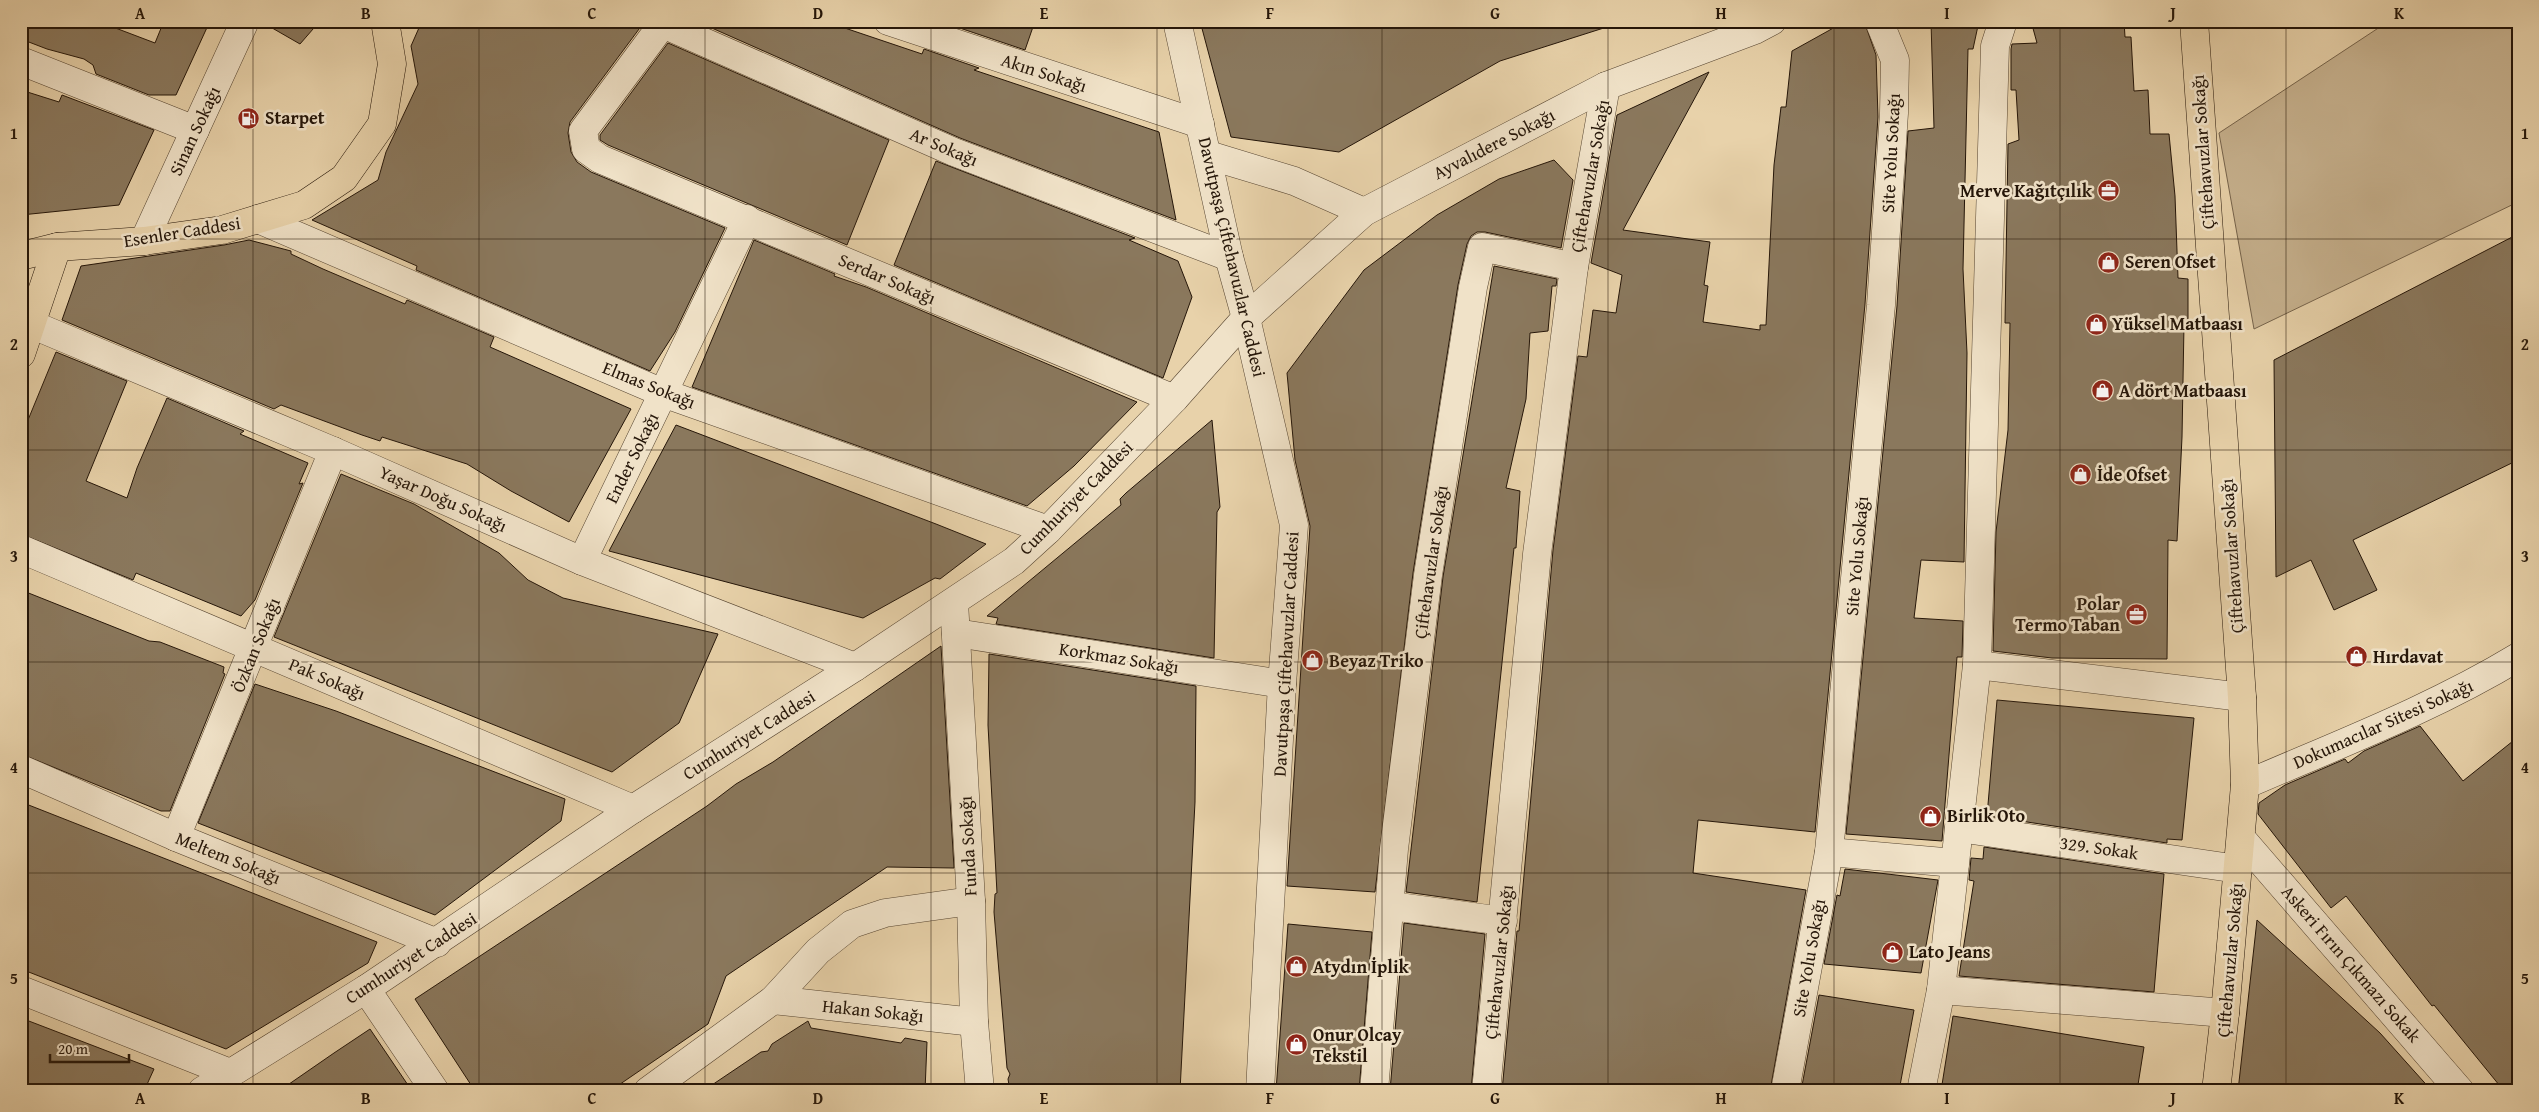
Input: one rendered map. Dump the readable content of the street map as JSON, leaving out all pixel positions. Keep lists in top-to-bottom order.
{
  "streets": {
    "main road": ["Çiftehavuzlar Sokağı", "Esenler Caddesi"],
    "street": [
      "Akın Sokağı",
      "Sinan Sokağı",
      "Ayvalıdere Sokağı",
      "Ar Sokağı",
      "Site Yolu Sokağı",
      "Davutpaşa Çiftehavuzlar Caddesi",
      "Serdar Sokağı",
      "Elmas Sokağı",
      "Ender Sokağı",
      "Cumhuriyet Caddesi",
      "Yaşar Doğu Sokağı",
      "Özkan Sokağı",
      "Korkmaz Sokağı",
      "Pak Sokağı",
      "Dokumacılar Sitesi Sokağı",
      "Funda Sokağı",
      "329. Sokak",
      "Meltem Sokağı",
      "Askeri Fırın Çıkmazı Sokak",
      "Hakan Sokağı"
    ]
  },
  "crossings": [
    ["Akın Sokağı", "Davutpaşa Çiftehavuzlar Caddesi"],
    ["Sinan Sokağı", "Esenler Caddesi"],
    ["Ayvalıdere Sokağı", "Çiftehavuzlar Sokağı"],
    ["Ayvalıdere Sokağı", "Davutpaşa Çiftehavuzlar Caddesi"],
    ["Ayvalıdere Sokağı", "Cumhuriyet Caddesi"],
    ["Ar Sokağı", "Davutpaşa Çiftehavuzlar Caddesi"],
    ["Ar Sokağı", "Serdar Sokağı"],
    ["Çiftehavuzlar Sokağı", "Dokumacılar Sitesi Sokağı"],
    ["Çiftehavuzlar Sokağı", "329. Sokak"],
    ["Çiftehavuzlar Sokağı", "Askeri Fırın Çıkmazı Sokak"],
    ["Esenler Caddesi", "Elmas Sokağı"],
    ["Davutpaşa Çiftehavuzlar Caddesi", "Cumhuriyet Caddesi"],
    ["Davutpaşa Çiftehavuzlar Caddesi", "Korkmaz Sokağı"],
    ["Serdar Sokağı", "Ender Sokağı"],
    ["Serdar Sokağı", "Cumhuriyet Caddesi"],
    ["Elmas Sokağı", "Ender Sokağı"],
    ["Elmas Sokağı", "Cumhuriyet Caddesi"],
    ["Ender Sokağı", "Yaşar Doğu Sokağı"],
    ["Cumhuriyet Caddesi", "Yaşar Doğu Sokağı"],
    ["Cumhuriyet Caddesi", "Pak Sokağı"],
    ["Cumhuriyet Caddesi", "Funda Sokağı"],
    ["Cumhuriyet Caddesi", "Meltem Sokağı"],
    ["Yaşar Doğu Sokağı", "Özkan Sokağı"],
    ["Özkan Sokağı", "Pak Sokağı"],
    ["Özkan Sokağı", "Meltem Sokağı"],
    ["Korkmaz Sokağı", "Funda Sokağı"],
    ["Funda Sokağı", "Hakan Sokağı"]
  ],
  "places": {
    "fuel station": ["Starpet"],
    "office": ["Merve Kağıtçılık", "Polar Termo Taban"],
    "shop": [
      "Seren Ofset",
      "Yüksel Matbaası",
      "A dört Matbaası",
      "İde Ofset",
      "Hırdavat",
      "Beyaz Triko",
      "Birlik Oto",
      "Lato Jeans",
      "Atydın İplik",
      "Onur Olcay Tekstil"
    ]
  },
  "scale_bar": "20 m",
  "grid": {
    "columns": [
      "A",
      "B",
      "C",
      "D",
      "E",
      "F",
      "G",
      "H",
      "I",
      "J",
      "K"
    ],
    "rows": [
      "1",
      "2",
      "3",
      "4",
      "5"
    ]
  }
}
